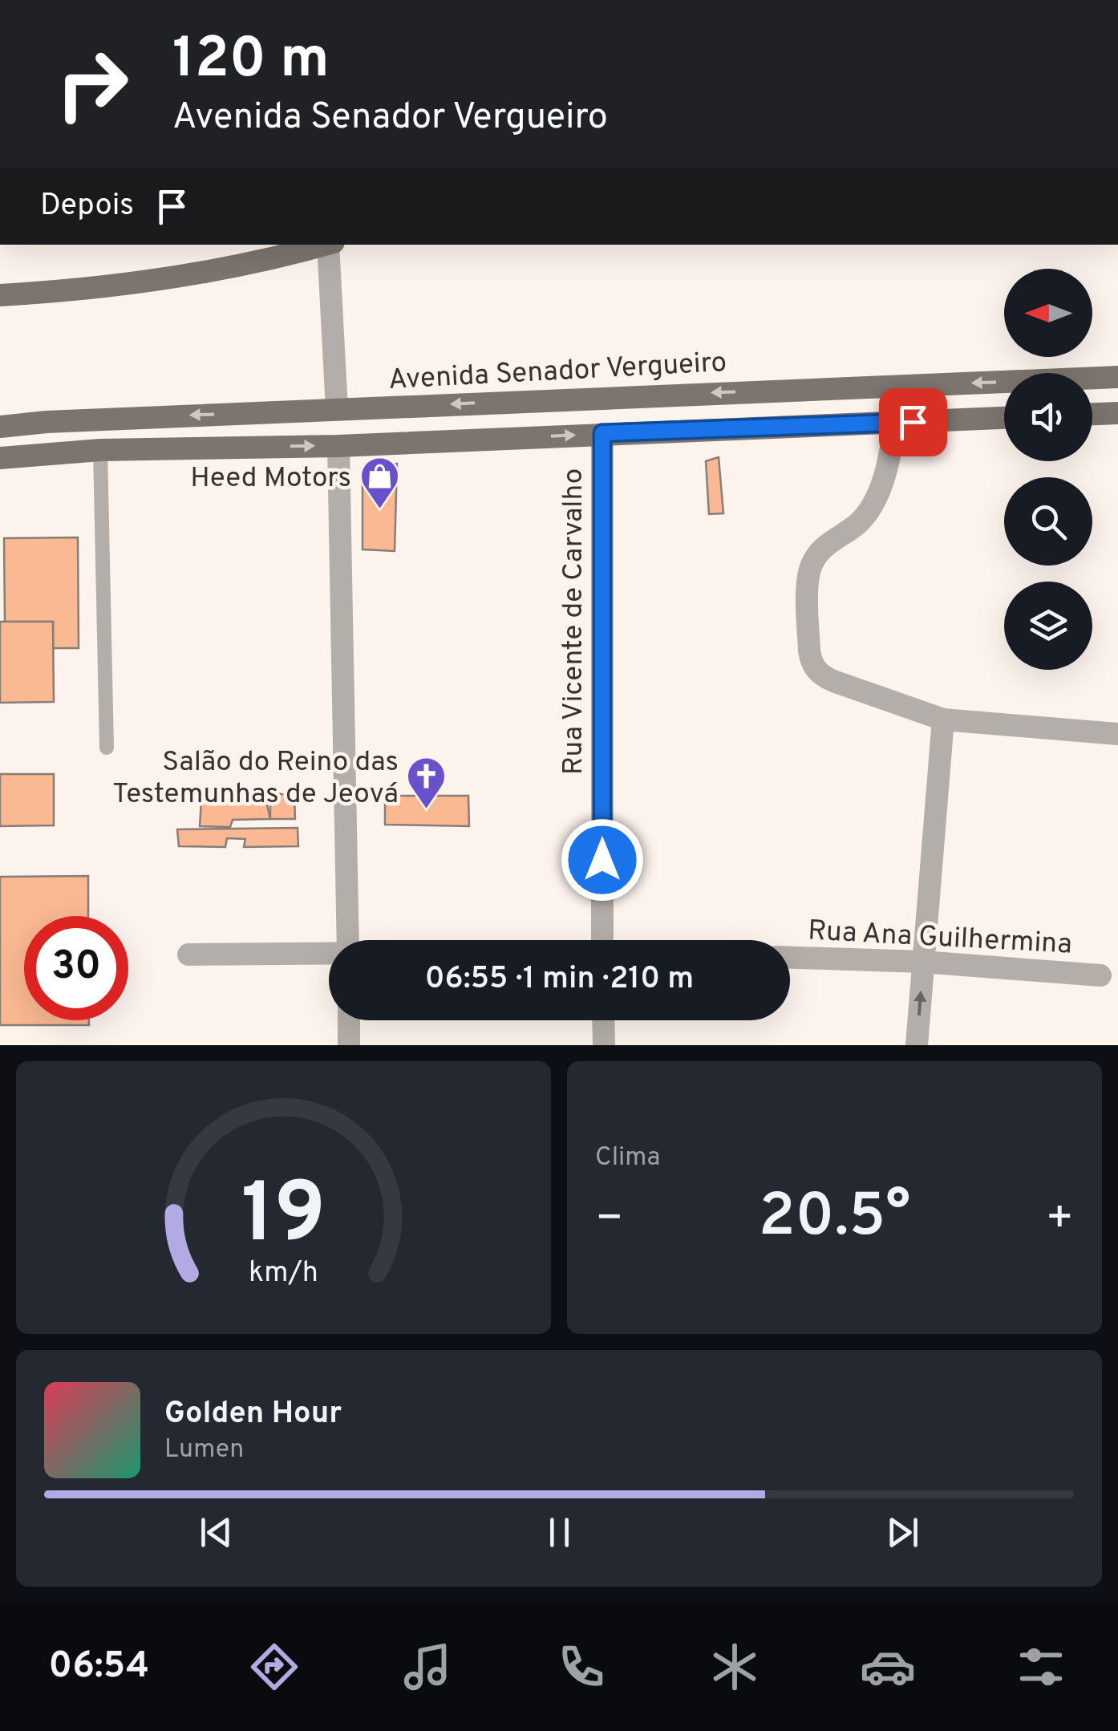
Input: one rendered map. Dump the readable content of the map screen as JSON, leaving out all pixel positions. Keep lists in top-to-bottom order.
{
  "streets": {
    "main road": ["Avenida Senador Vergueiro"],
    "street": ["Rua Vicente de Carvalho", "Rua Ana Guilhermina"]
  },
  "places": {
    "shop": ["Heed Motors"],
    "church": ["Salão do Reino das Testemunhas de Jeová"]
  },
  "north": "left",
  "page": {
    "turn": ["120 m", "Avenida Senador Vergueiro"],
    "then": "Depois",
    "limit": "30",
    "trip": "06:55 · 1 min · 210 m",
    "tile": "Clima",
    "heat": ["−", "20.5°", "+"],
    "song": ["Golden Hour", "Lumen"],
    "tabs": "06:54",
    "gauge": ["19", "km/h"]
  }
}
